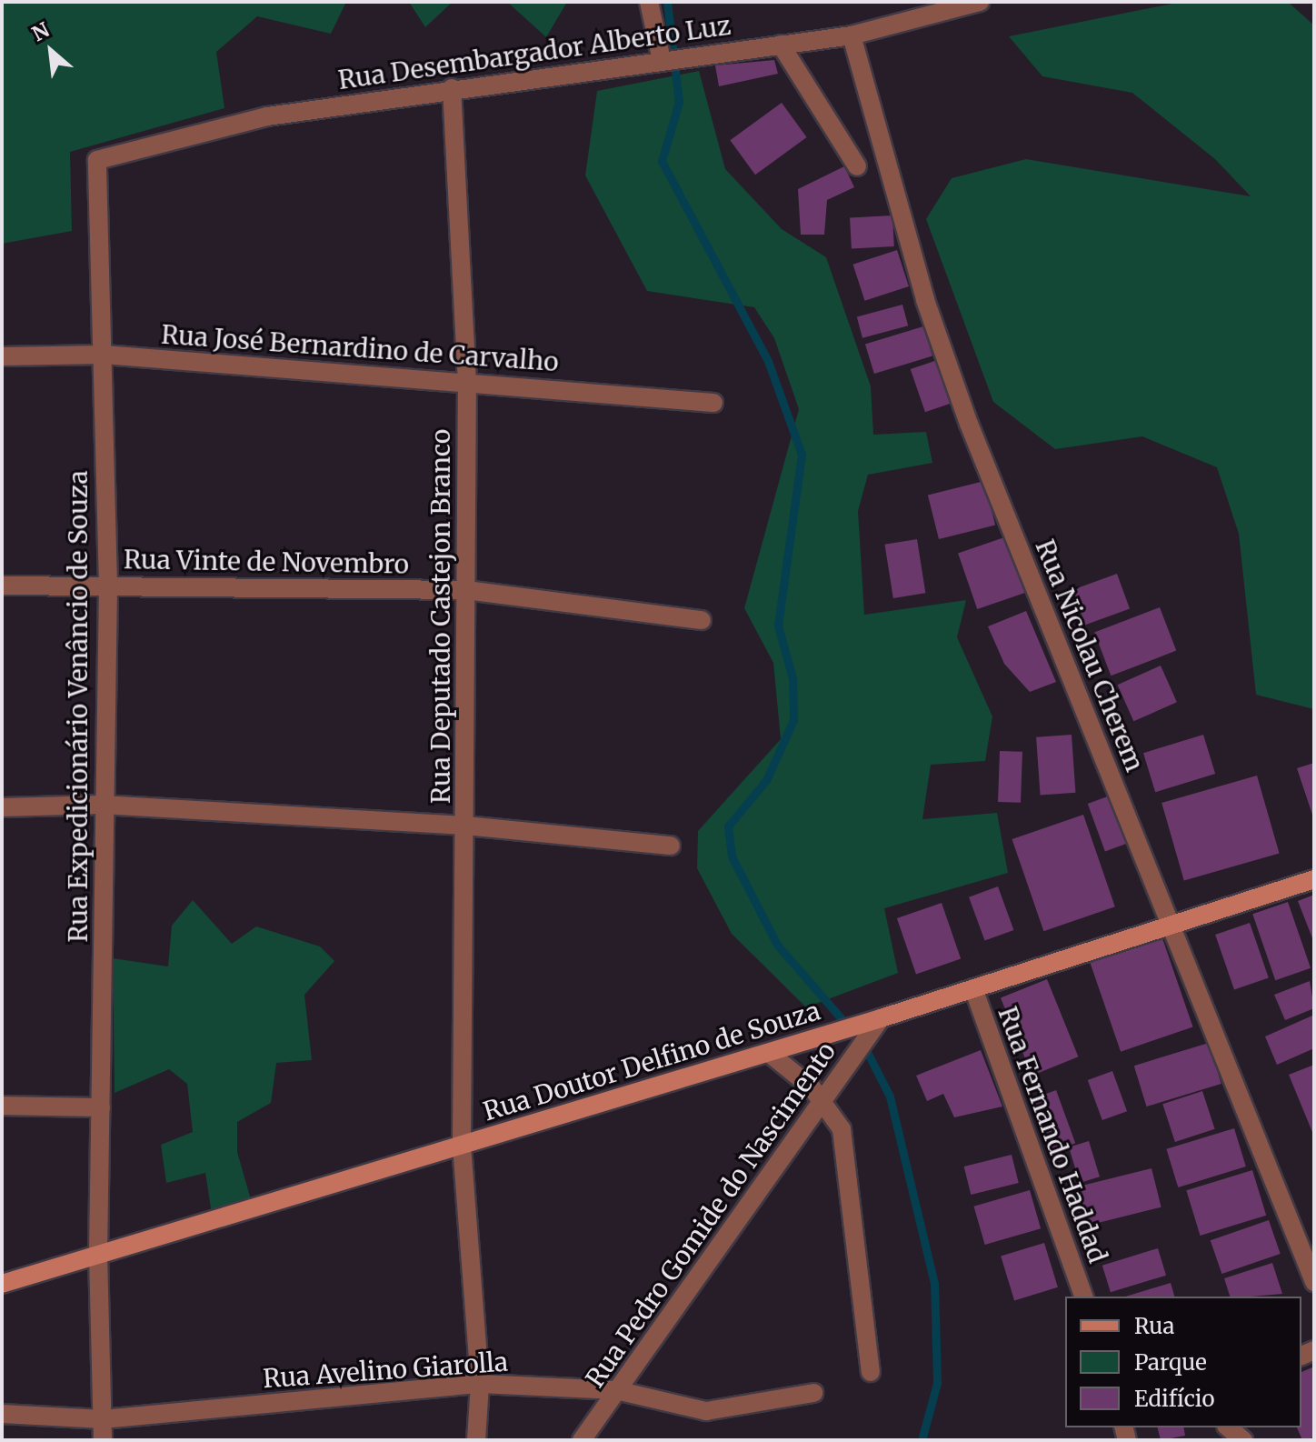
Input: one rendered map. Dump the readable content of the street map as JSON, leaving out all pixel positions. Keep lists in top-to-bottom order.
{
  "streets": {
    "street": [
      "Rua Desembargador Alberto Luz",
      "Rua José Bernardino de Carvalho",
      "Rua Vinte de Novembro",
      "Rua Deputado Castejon Branco",
      "Rua Nicolau Cherem",
      "Rua Expedicionário Venâncio de Souza",
      "Rua Doutor Delfino de Souza",
      "Rua Fernando Haddad",
      "Rua Pedro Gomide do Nascimento",
      "Rua Avelino Giarolla"
    ]
  },
  "crossings": [
    ["Rua Desembargador Alberto Luz", "Rua Deputado Castejon Branco"],
    ["Rua Desembargador Alberto Luz", "Rua Nicolau Cherem"],
    ["Rua Desembargador Alberto Luz", "Rua Expedicionário Venâncio de Souza"],
    ["Rua José Bernardino de Carvalho", "Rua Deputado Castejon Branco"],
    ["Rua José Bernardino de Carvalho", "Rua Expedicionário Venâncio de Souza"],
    ["Rua Vinte de Novembro", "Rua Deputado Castejon Branco"],
    ["Rua Vinte de Novembro", "Rua Expedicionário Venâncio de Souza"],
    ["Rua Deputado Castejon Branco", "Rua Doutor Delfino de Souza"],
    ["Rua Deputado Castejon Branco", "Rua Avelino Giarolla"],
    ["Rua Nicolau Cherem", "Rua Doutor Delfino de Souza"],
    ["Rua Expedicionário Venâncio de Souza", "Rua Doutor Delfino de Souza"],
    ["Rua Expedicionário Venâncio de Souza", "Rua Avelino Giarolla"],
    ["Rua Doutor Delfino de Souza", "Rua Fernando Haddad"],
    ["Rua Doutor Delfino de Souza", "Rua Pedro Gomide do Nascimento"],
    ["Rua Pedro Gomide do Nascimento", "Rua Avelino Giarolla"]
  ],
  "legend": ["Rua", "Parque", "Edifício"],
  "north": "top left"
}
